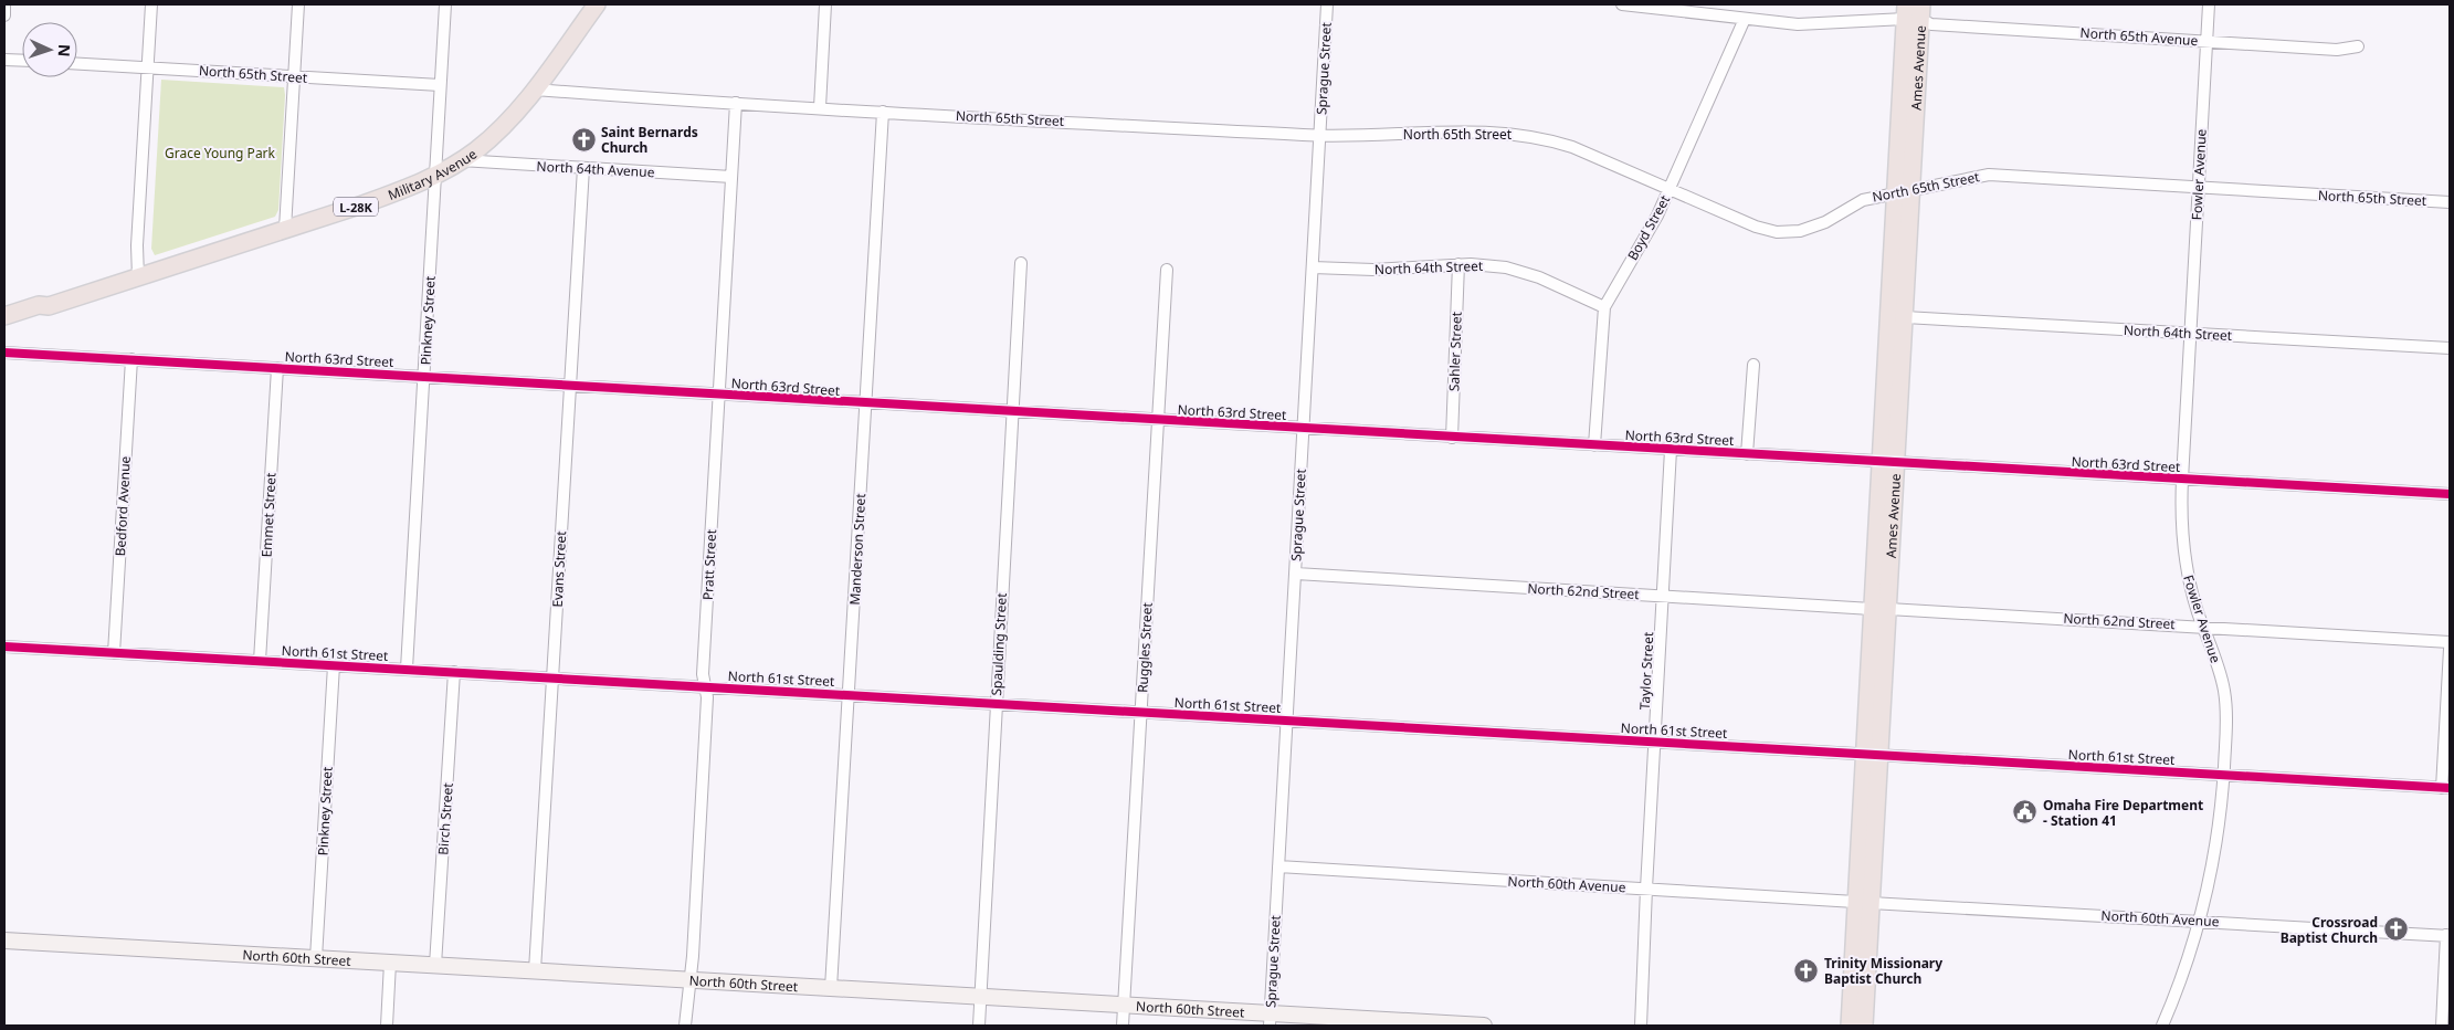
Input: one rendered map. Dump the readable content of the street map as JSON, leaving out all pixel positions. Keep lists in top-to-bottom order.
{
  "streets": {
    "main road": [
      "Ames Avenue",
      "Military Avenue",
      "L-28K",
      "North 60th Street"
    ],
    "street": [
      "North 65th Avenue",
      "Sprague Street",
      "North 65th Street",
      "North 64th Avenue",
      "Fowler Avenue",
      "Boyd Street",
      "North 64th Street",
      "Pinkney Street",
      "Sahler Street",
      "North 63rd Street",
      "Bedford Avenue",
      "Emmet Street",
      "Manderson Street",
      "Pratt Street",
      "Evans Street",
      "North 62nd Street",
      "Spaulding Street",
      "Ruggles Street",
      "North 61st Street",
      "Taylor Street",
      "Birch Street",
      "North 60th Avenue"
    ]
  },
  "crossings": [
    ["North 65th Avenue", "Ames Avenue"],
    ["North 65th Avenue", "Fowler Avenue"],
    ["North 65th Avenue", "Boyd Street"],
    ["Sprague Street", "North 65th Street"],
    ["Sprague Street", "North 64th Street"],
    ["Sprague Street", "North 63rd Street"],
    ["Sprague Street", "North 62nd Street"],
    ["Sprague Street", "North 61st Street"],
    ["Sprague Street", "North 60th Avenue"],
    ["Sprague Street", "North 60th Street"],
    ["Ames Avenue", "North 65th Street"],
    ["Ames Avenue", "North 64th Street"],
    ["Ames Avenue", "North 63rd Street"],
    ["Ames Avenue", "North 62nd Street"],
    ["Ames Avenue", "North 61st Street"],
    ["Ames Avenue", "North 60th Avenue"],
    ["North 65th Street", "Military Avenue"],
    ["North 65th Street", "Fowler Avenue"],
    ["North 65th Street", "Boyd Street"],
    ["North 65th Street", "Pinkney Street"],
    ["North 65th Street", "Manderson Street"],
    ["North 65th Street", "Pratt Street"],
    ["North 64th Avenue", "Military Avenue"],
    ["North 64th Avenue", "Pratt Street"],
    ["North 64th Avenue", "Evans Street"],
    ["Military Avenue", "Pinkney Street"],
    ["Fowler Avenue", "North 64th Street"],
    ["Fowler Avenue", "North 63rd Street"],
    ["Fowler Avenue", "North 62nd Street"],
    ["Fowler Avenue", "North 61st Street"],
    ["Fowler Avenue", "North 60th Avenue"],
    ["Boyd Street", "North 64th Street"],
    ["Boyd Street", "North 63rd Street"],
    ["North 64th Street", "Sahler Street"],
    ["Pinkney Street", "North 63rd Street"],
    ["Pinkney Street", "North 61st Street"],
    ["Pinkney Street", "North 60th Street"],
    ["Sahler Street", "North 63rd Street"],
    ["North 63rd Street", "Bedford Avenue"],
    ["North 63rd Street", "Emmet Street"],
    ["North 63rd Street", "Manderson Street"],
    ["North 63rd Street", "Pratt Street"],
    ["North 63rd Street", "Evans Street"],
    ["North 63rd Street", "Spaulding Street"],
    ["North 63rd Street", "Ruggles Street"],
    ["North 63rd Street", "Taylor Street"],
    ["Bedford Avenue", "North 61st Street"],
    ["Emmet Street", "North 61st Street"],
    ["Manderson Street", "North 61st Street"],
    ["Manderson Street", "North 60th Street"],
    ["Pratt Street", "North 61st Street"],
    ["Pratt Street", "North 60th Street"],
    ["Evans Street", "North 61st Street"],
    ["Evans Street", "North 60th Street"],
    ["North 62nd Street", "Taylor Street"],
    ["Spaulding Street", "North 61st Street"],
    ["Spaulding Street", "North 60th Street"],
    ["Ruggles Street", "North 61st Street"],
    ["Ruggles Street", "North 60th Street"],
    ["North 61st Street", "Taylor Street"],
    ["North 61st Street", "Birch Street"],
    ["Taylor Street", "North 60th Avenue"],
    ["Birch Street", "North 60th Street"]
  ],
  "parks": ["Grace Young Park"],
  "places": {
    "church": ["Saint Bernards Church", "Crossroad Baptist Church", "Trinity Missionary Baptist Church"],
    "public building": ["Omaha Fire Department - Station 41"]
  },
  "north": "right"
}
